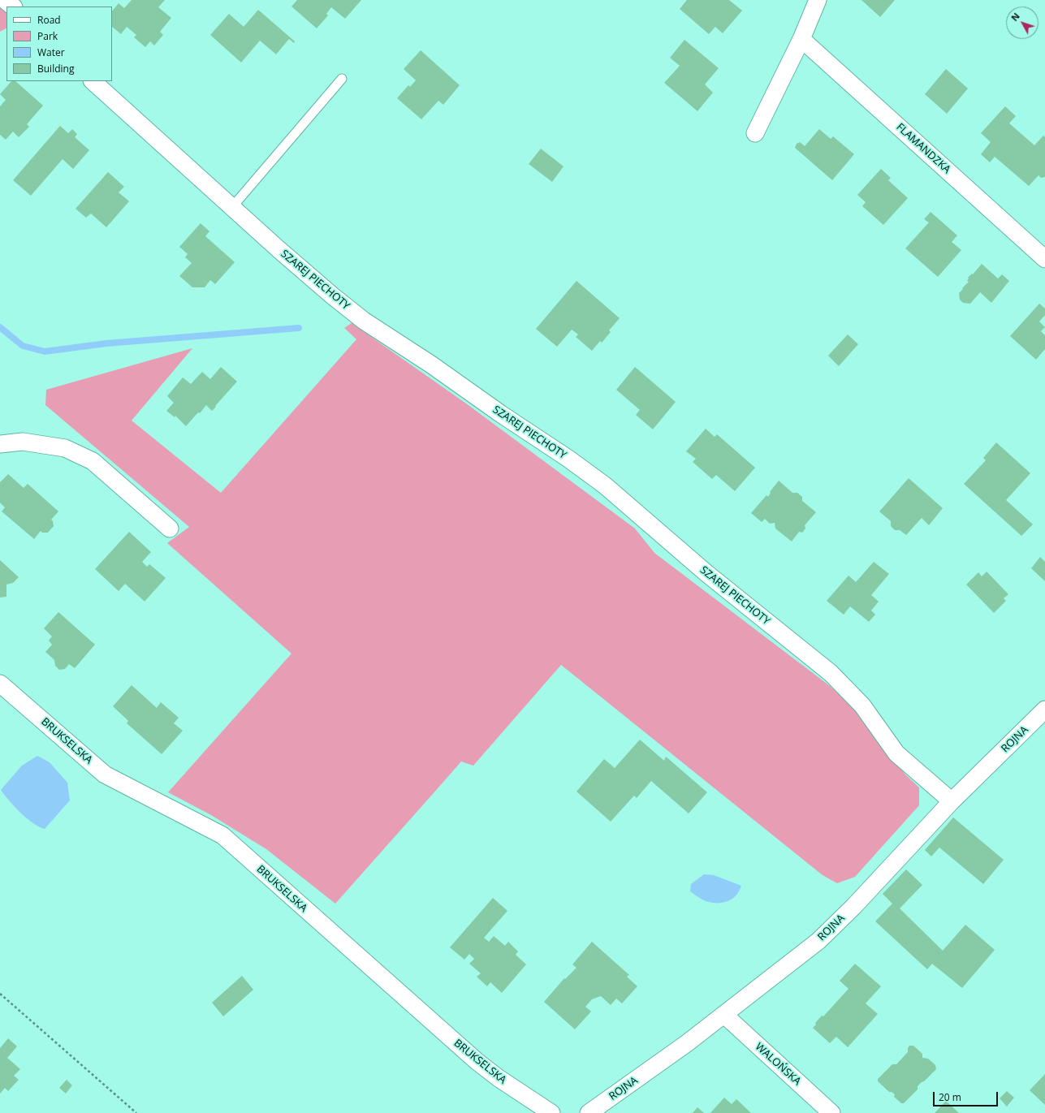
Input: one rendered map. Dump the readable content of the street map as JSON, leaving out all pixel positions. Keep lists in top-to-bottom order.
{
  "streets": {
    "street": [
      "FLAMANDZKA",
      "SZAREJ PIECHOTY",
      "ROJNA",
      "BRUKSELSKA",
      "WALOŃSKA"
    ]
  },
  "crossings": [
    ["SZAREJ PIECHOTY", "ROJNA"],
    ["ROJNA", "WALOŃSKA"]
  ],
  "legend": [
    "Road",
    "Park",
    "Water",
    "Building"
  ],
  "scale_bar": "20 m",
  "north": "top left"
}
